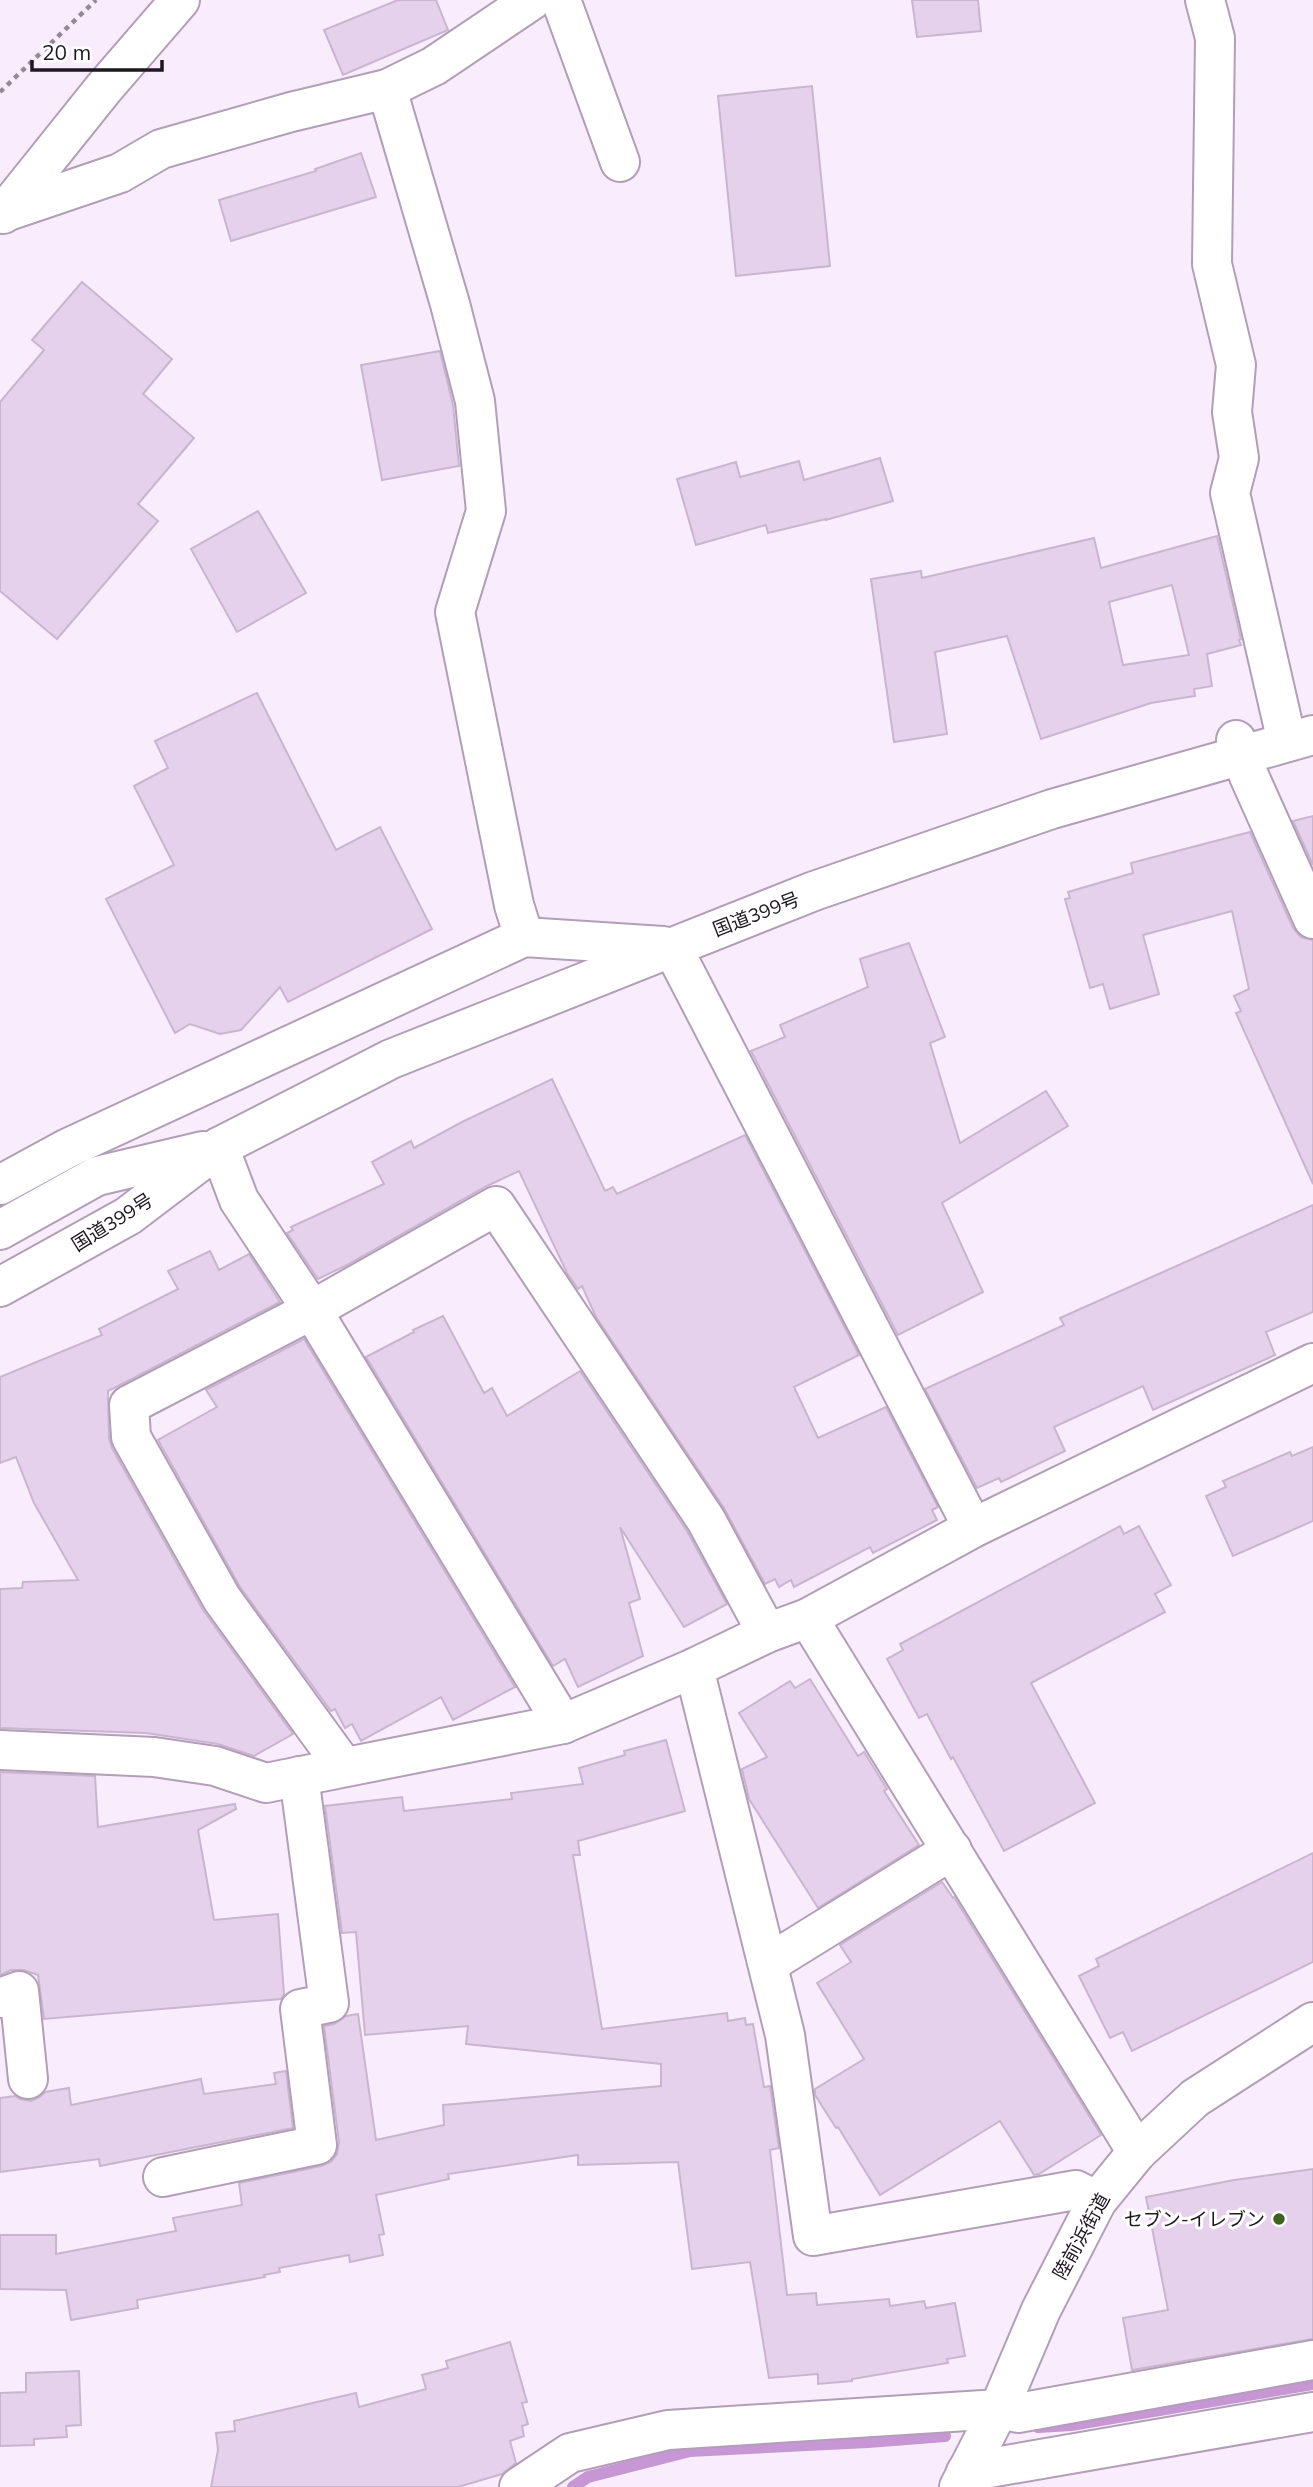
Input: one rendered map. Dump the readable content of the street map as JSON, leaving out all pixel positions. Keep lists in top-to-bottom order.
{
  "streets": {
    "main road": ["国道399号", "陸前浜街道"]
  },
  "places": ["セブン-イレブン"],
  "scale_bar": "20 m"
}
